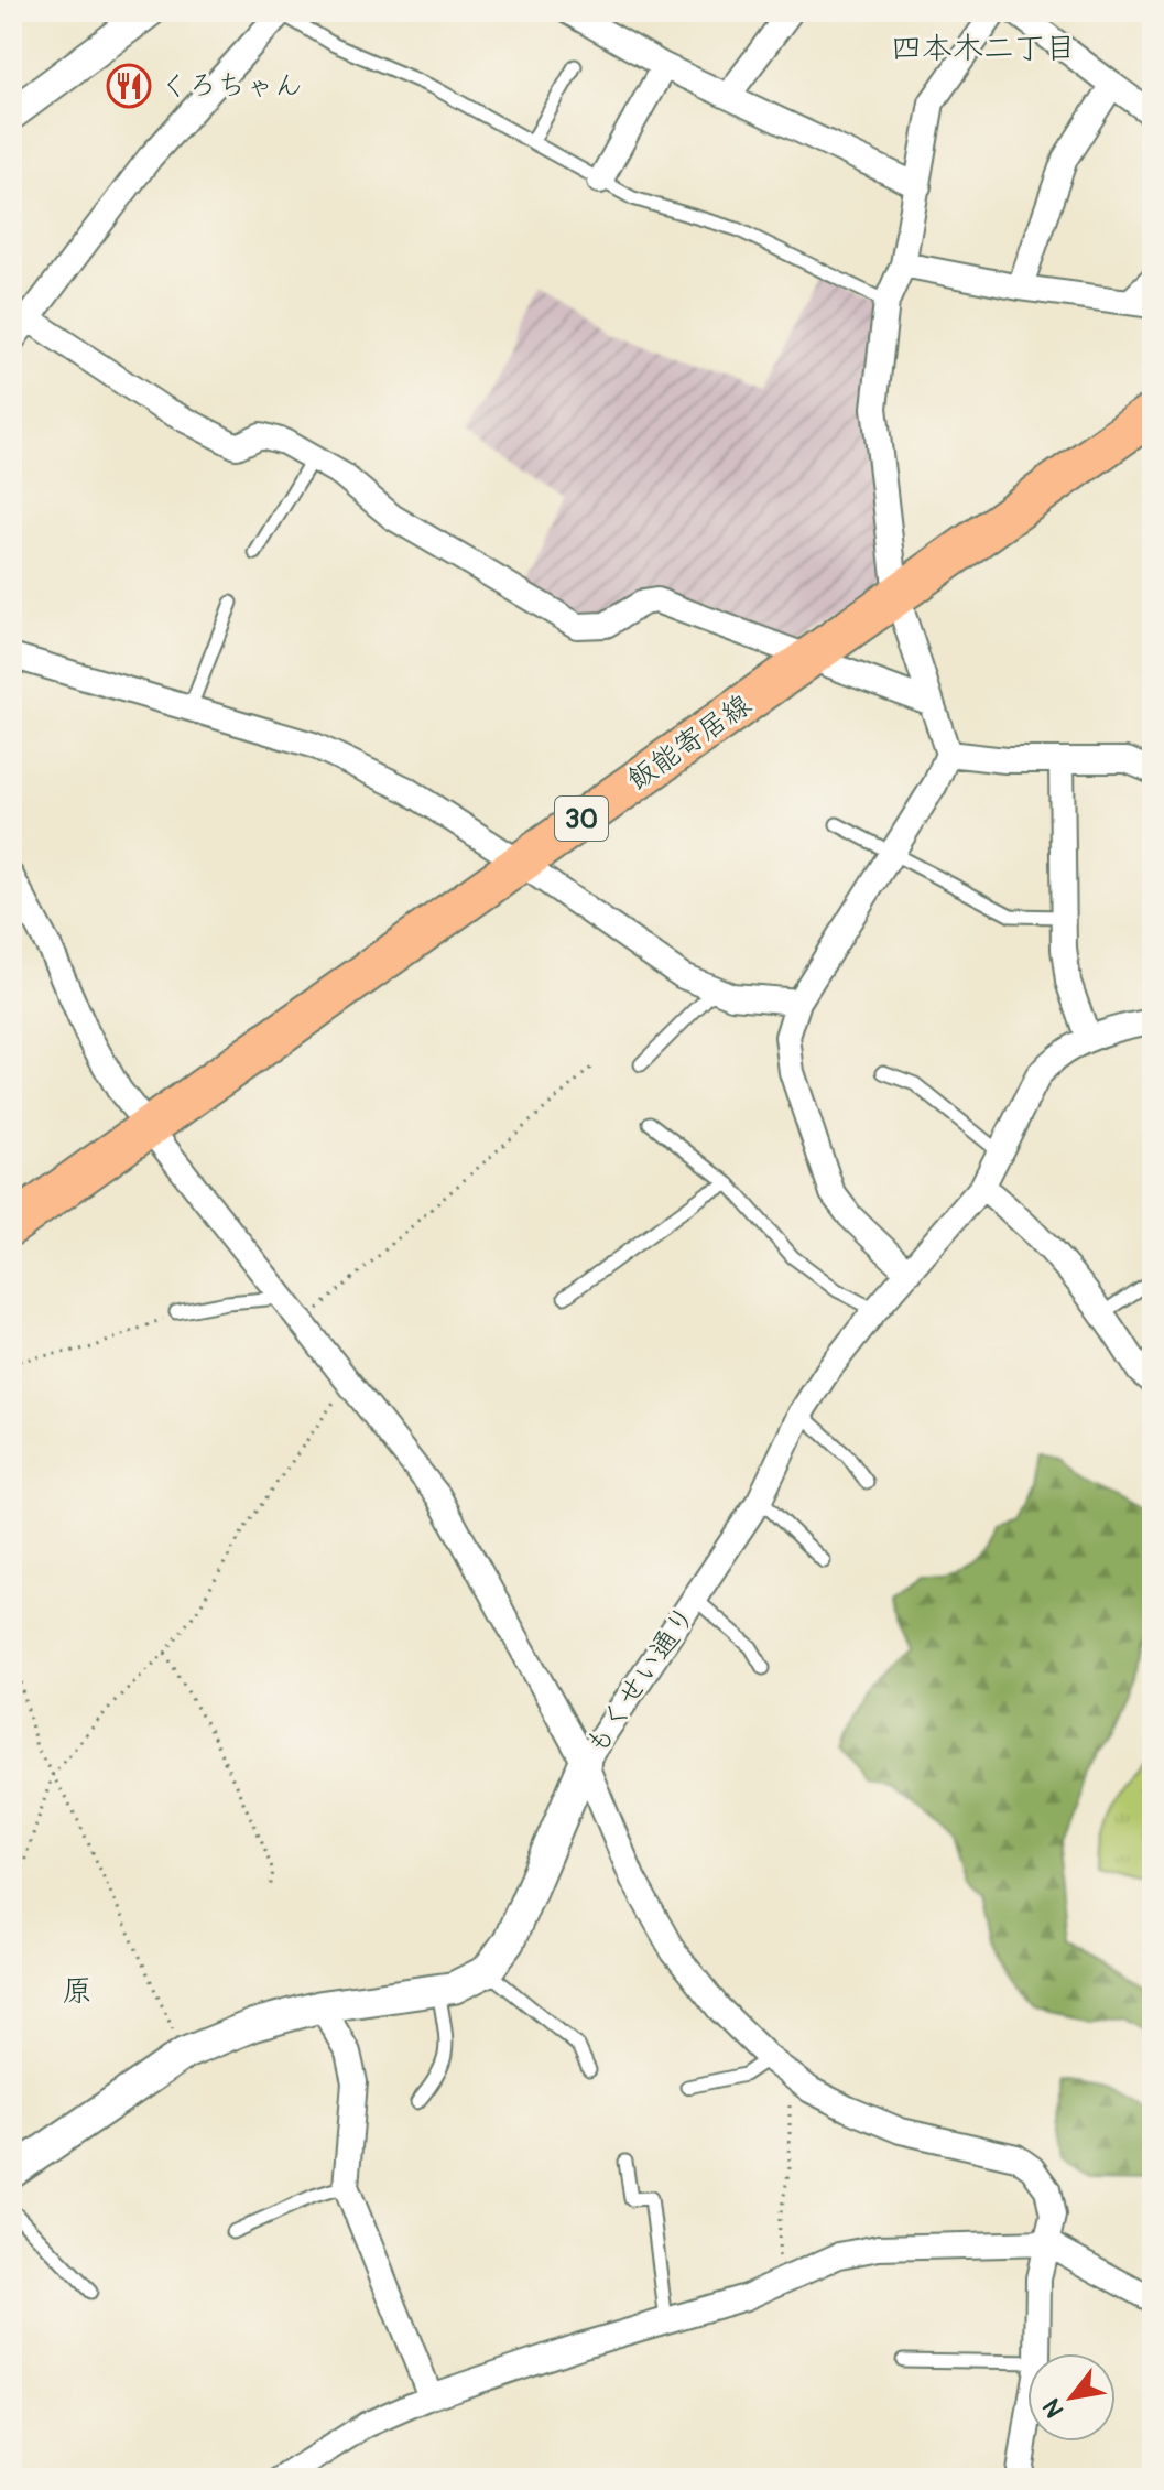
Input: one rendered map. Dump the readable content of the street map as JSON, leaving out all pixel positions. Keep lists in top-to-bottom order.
{
  "streets": {
    "main road": ["飯能寄居線", "30"],
    "street": ["もくせい通り"]
  },
  "districts": ["四本木二丁目", "原"],
  "places": {
    "restaurant": ["くろちゃん"]
  },
  "north": "bottom left"
}
